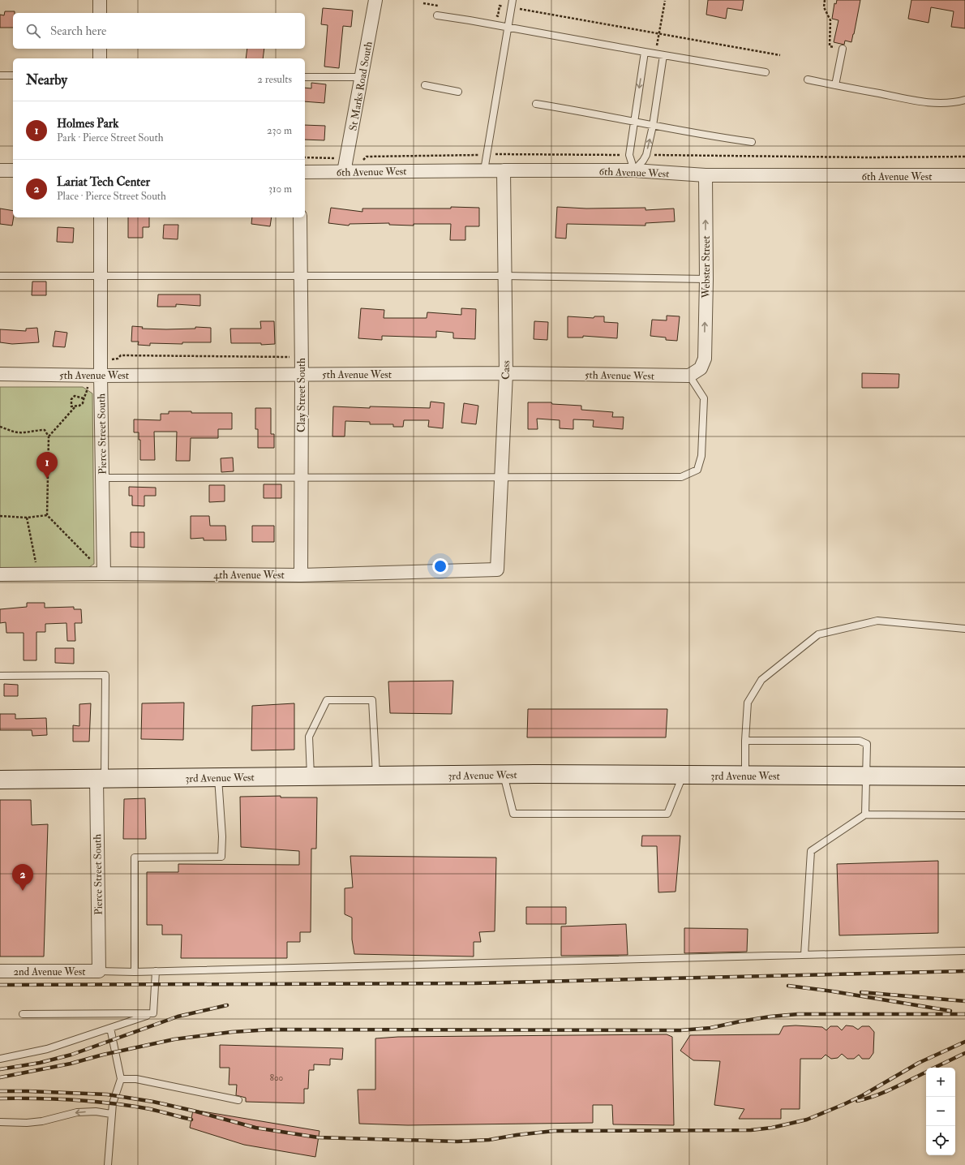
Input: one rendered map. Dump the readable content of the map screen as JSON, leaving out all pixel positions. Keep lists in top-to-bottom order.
{
  "streets": {
    "street": [
      "St Marks Road South",
      "6th Avenue West",
      "Webster Street",
      "Cass",
      "5th Avenue West",
      "Clay Street South",
      "Pierce Street South",
      "4th Avenue West",
      "3rd Avenue West",
      "2nd Avenue West"
    ]
  },
  "crossings": [
    ["St Marks Road South", "6th Avenue West"],
    ["6th Avenue West", "Webster Street"],
    ["6th Avenue West", "Cass"],
    ["Webster Street", "5th Avenue West"],
    ["Cass", "5th Avenue West"],
    ["Cass", "4th Avenue West"],
    ["5th Avenue West", "Clay Street South"],
    ["5th Avenue West", "Pierce Street South"],
    ["Clay Street South", "4th Avenue West"],
    ["Pierce Street South", "4th Avenue West"],
    ["Pierce Street South", "3rd Avenue West"],
    ["Pierce Street South", "2nd Avenue West"]
  ],
  "one_way": ["Webster Street"],
  "house_numbers": ["800"],
  "page": {
    "search": "Search here",
    "heading": ["Nearby", "2 results"],
    "list": [
      {
        "mark": "1",
        "name": "Holmes Park",
        "note": "Park · Pierce Street South",
        "value": "230 m"
      },
      {
        "mark": "2",
        "name": "Lariat Tech Center",
        "note": "Place · Pierce Street South",
        "value": "310 m"
      }
    ],
    "pins": ["1", "2"],
    "map_buttons": ["+", "−"]
  }
}
